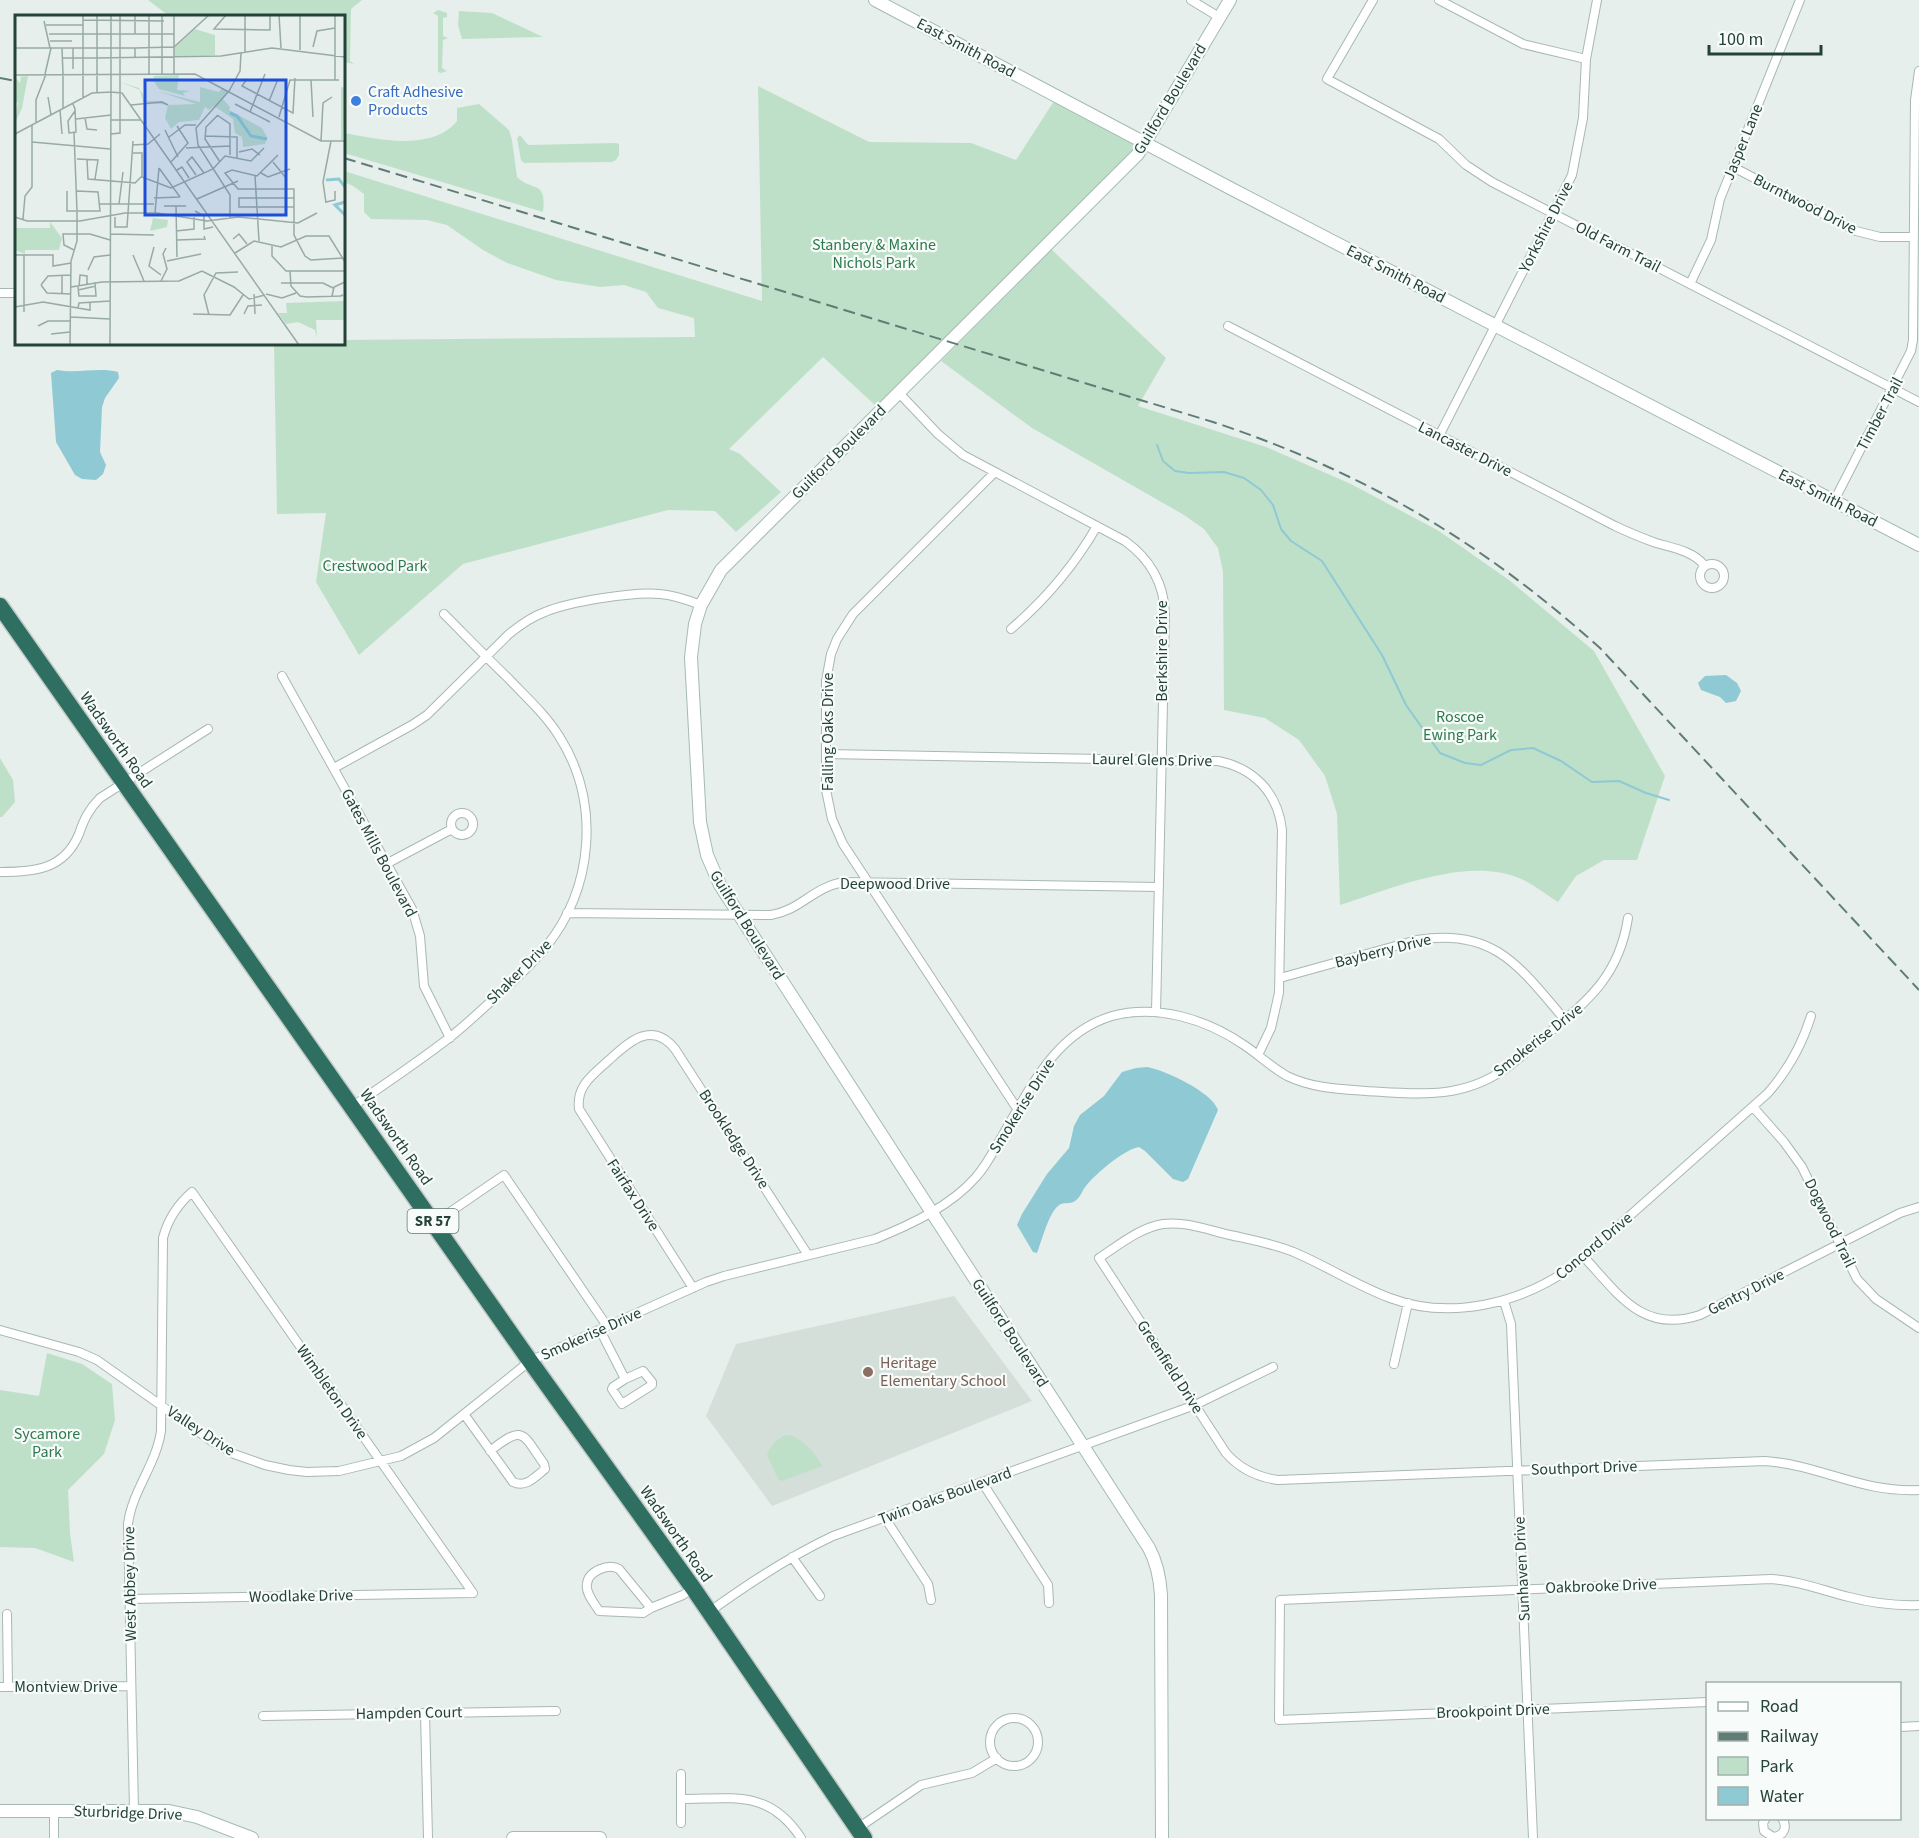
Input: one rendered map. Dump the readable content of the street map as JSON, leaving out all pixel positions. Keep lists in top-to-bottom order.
{
  "streets": {
    "highway": ["Wadsworth Road", "SR 57"],
    "street": [
      "East Smith Road",
      "Guilford Boulevard",
      "Jasper Lane",
      "Burntwood Drive",
      "Yorkshire Drive",
      "Old Farm Trail",
      "Timber Trail",
      "Lancaster Drive",
      "Berkshire Drive",
      "Falling Oaks Drive",
      "Laurel Glens Drive",
      "Gates Mills Boulevard",
      "Deepwood Drive",
      "Bayberry Drive",
      "Shaker Drive",
      "Smokerise Drive",
      "Brookledge Drive",
      "Fairfax Drive",
      "Dogwood Trail",
      "Concord Drive",
      "Gentry Drive",
      "Greenfield Drive",
      "Wimbleton Drive",
      "Valley Drive",
      "Southport Drive",
      "Twin Oaks Boulevard",
      "Sunhaven Drive",
      "West Abbey Drive",
      "Oakbrooke Drive",
      "Woodlake Drive",
      "Montview Drive",
      "Brookpoint Drive",
      "Hampden Court",
      "Sturbridge Drive"
    ]
  },
  "crossings": [
    ["East Smith Road", "Guilford Boulevard"],
    ["East Smith Road", "Yorkshire Drive"],
    ["East Smith Road", "Timber Trail"],
    ["Guilford Boulevard", "Berkshire Drive"],
    ["Guilford Boulevard", "Deepwood Drive"],
    ["Guilford Boulevard", "Smokerise Drive"],
    ["Guilford Boulevard", "Twin Oaks Boulevard"],
    ["Jasper Lane", "Burntwood Drive"],
    ["Jasper Lane", "Old Farm Trail"],
    ["Burntwood Drive", "Timber Trail"],
    ["Yorkshire Drive", "Old Farm Trail"],
    ["Yorkshire Drive", "Lancaster Drive"],
    ["Old Farm Trail", "Timber Trail"],
    ["Berkshire Drive", "Falling Oaks Drive"],
    ["Berkshire Drive", "Laurel Glens Drive"],
    ["Berkshire Drive", "Deepwood Drive"],
    ["Berkshire Drive", "Smokerise Drive"],
    ["Falling Oaks Drive", "Laurel Glens Drive"],
    ["Falling Oaks Drive", "Deepwood Drive"],
    ["Falling Oaks Drive", "Smokerise Drive"],
    ["Wadsworth Road", "Shaker Drive"],
    ["Wadsworth Road", "Smokerise Drive"],
    ["Wadsworth Road", "Valley Drive"],
    ["Wadsworth Road", "Twin Oaks Boulevard"],
    ["Laurel Glens Drive", "Bayberry Drive"],
    ["Laurel Glens Drive", "Smokerise Drive"],
    ["Gates Mills Boulevard", "Shaker Drive"],
    ["Deepwood Drive", "Shaker Drive"],
    ["Bayberry Drive", "Smokerise Drive"],
    ["Smokerise Drive", "Brookledge Drive"],
    ["Smokerise Drive", "Fairfax Drive"],
    ["Smokerise Drive", "Valley Drive"],
    ["Brookledge Drive", "Fairfax Drive"],
    ["Dogwood Trail", "Concord Drive"],
    ["Dogwood Trail", "Gentry Drive"],
    ["Concord Drive", "Gentry Drive"],
    ["Concord Drive", "Greenfield Drive"],
    ["Concord Drive", "Sunhaven Drive"],
    ["Greenfield Drive", "Southport Drive"],
    ["Greenfield Drive", "Twin Oaks Boulevard"],
    ["Wimbleton Drive", "Valley Drive"],
    ["Wimbleton Drive", "West Abbey Drive"],
    ["Wimbleton Drive", "Woodlake Drive"],
    ["Valley Drive", "West Abbey Drive"],
    ["Southport Drive", "Sunhaven Drive"],
    ["Sunhaven Drive", "Oakbrooke Drive"],
    ["Sunhaven Drive", "Brookpoint Drive"],
    ["West Abbey Drive", "Woodlake Drive"],
    ["West Abbey Drive", "Montview Drive"],
    ["West Abbey Drive", "Sturbridge Drive"],
    ["Oakbrooke Drive", "Brookpoint Drive"]
  ],
  "parks": [
    "Stanbery & Maxine Nichols Park",
    "Crestwood Park",
    "Roscoe Ewing Park",
    "Sycamore Park"
  ],
  "places": ["Craft Adhesive Products", "Heritage Elementary School"],
  "legend": [
    "Road",
    "Railway",
    "Park",
    "Water"
  ],
  "scale_bar": "100 m"
}
